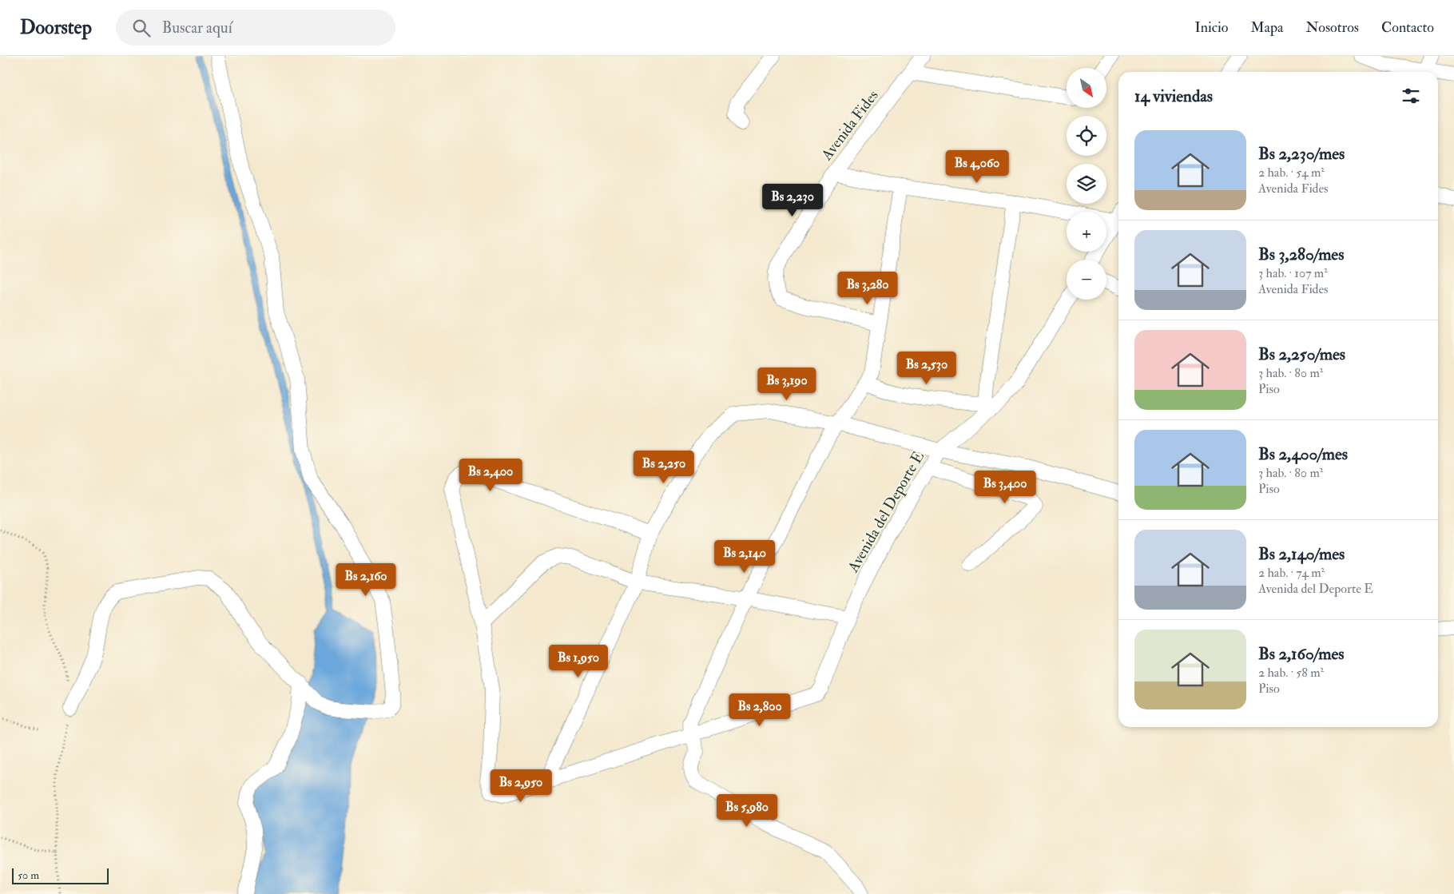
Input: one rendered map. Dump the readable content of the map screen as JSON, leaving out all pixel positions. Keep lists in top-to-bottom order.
{
  "streets": {
    "street": ["Avenida Fides", "Avenida del Deporte E"]
  },
  "scale_bar": "50 m",
  "north": "bottom right",
  "page": {
    "header": "Doorstep",
    "search": "Buscar aquí",
    "nav": [
      "Inicio",
      "Mapa",
      "Nosotros",
      "Contacto"
    ],
    "map_buttons": ["+", "−"],
    "heading": "14 viviendas",
    "list": [
      {
        "name": "Bs 2,230/mes",
        "note": "2 hab. · 54 m² · Avenida Fides"
      },
      {
        "name": "Bs 3,280/mes",
        "note": "3 hab. · 107 m² · Avenida Fides"
      },
      {
        "name": "Bs 2,250/mes",
        "note": "3 hab. · 80 m² · Piso"
      },
      {
        "name": "Bs 2,400/mes",
        "note": "3 hab. · 80 m² · Piso"
      },
      {
        "name": "Bs 2,140/mes",
        "note": "2 hab. · 74 m² · Avenida del Deporte E"
      },
      {
        "name": "Bs 2,160/mes",
        "note": "2 hab. · 58 m² · Piso"
      }
    ],
    "price": [
      "Bs 4,060",
      "Bs 2,230",
      "Bs 3,280",
      "Bs 2,530",
      "Bs 3,190",
      "Bs 2,250",
      "Bs 2,400",
      "Bs 3,400",
      "Bs 2,140",
      "Bs 2,160",
      "Bs 1,950",
      "Bs 2,800",
      "Bs 2,950",
      "Bs 5,980"
    ],
    "scale": "50 m"
  }
}
